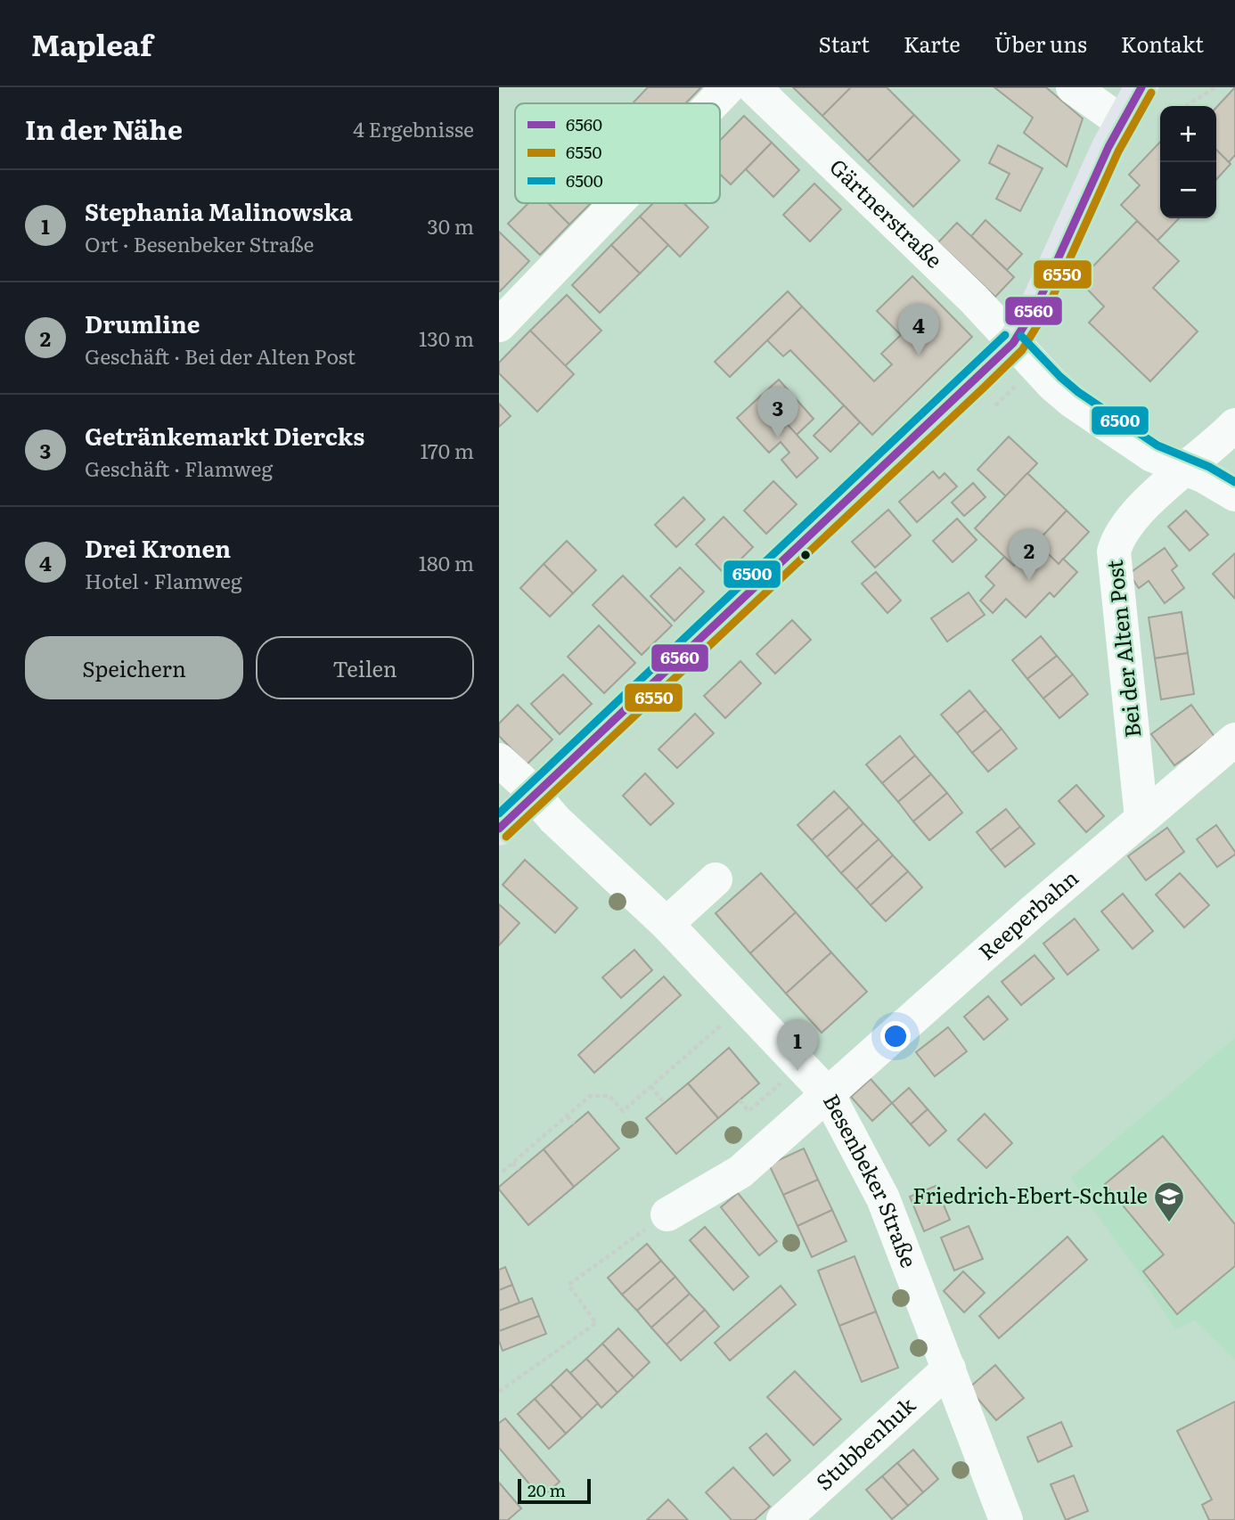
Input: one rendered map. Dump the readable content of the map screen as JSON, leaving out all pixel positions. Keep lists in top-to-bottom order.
{
  "streets": {
    "street": [
      "Gärtnerstraße",
      "Bei der Alten Post",
      "Reeperbahn",
      "Besenbeker Straße",
      "Stubbenhuk"
    ]
  },
  "crossings": [
    ["Gärtnerstraße", "Bei der Alten Post"],
    ["Bei der Alten Post", "Reeperbahn"],
    ["Reeperbahn", "Besenbeker Straße"],
    ["Besenbeker Straße", "Stubbenhuk"]
  ],
  "places": {
    "school or university": ["Friedrich-Ebert-Schule"]
  },
  "lines": ["transit line 6560", "transit line 6550", "transit line 6500"],
  "legend": ["6560", "6550", "6500"],
  "scale_bar": "20 m",
  "page": {
    "header": "Mapleaf",
    "nav": [
      "Start",
      "Karte",
      "Über uns",
      "Kontakt"
    ],
    "heading": ["In der Nähe", "4 Ergebnisse"],
    "map_buttons": ["+", "−"],
    "list": [
      {
        "mark": "1",
        "name": "Stephania Malinowska",
        "note": "Ort · Besenbeker Straße",
        "value": "30 m"
      },
      {
        "mark": "2",
        "name": "Drumline",
        "note": "Geschäft · Bei der Alten Post",
        "value": "130 m"
      },
      {
        "mark": "3",
        "name": "Getränkemarkt Diercks",
        "note": "Geschäft · Flamweg",
        "value": "170 m"
      },
      {
        "mark": "4",
        "name": "Drei Kronen",
        "note": "Hotel · Flamweg",
        "value": "180 m"
      }
    ],
    "pins": [
      "4",
      "3",
      "2",
      "1"
    ],
    "buttons": ["Speichern", "Teilen"],
    "scale": "20 m"
  }
}
